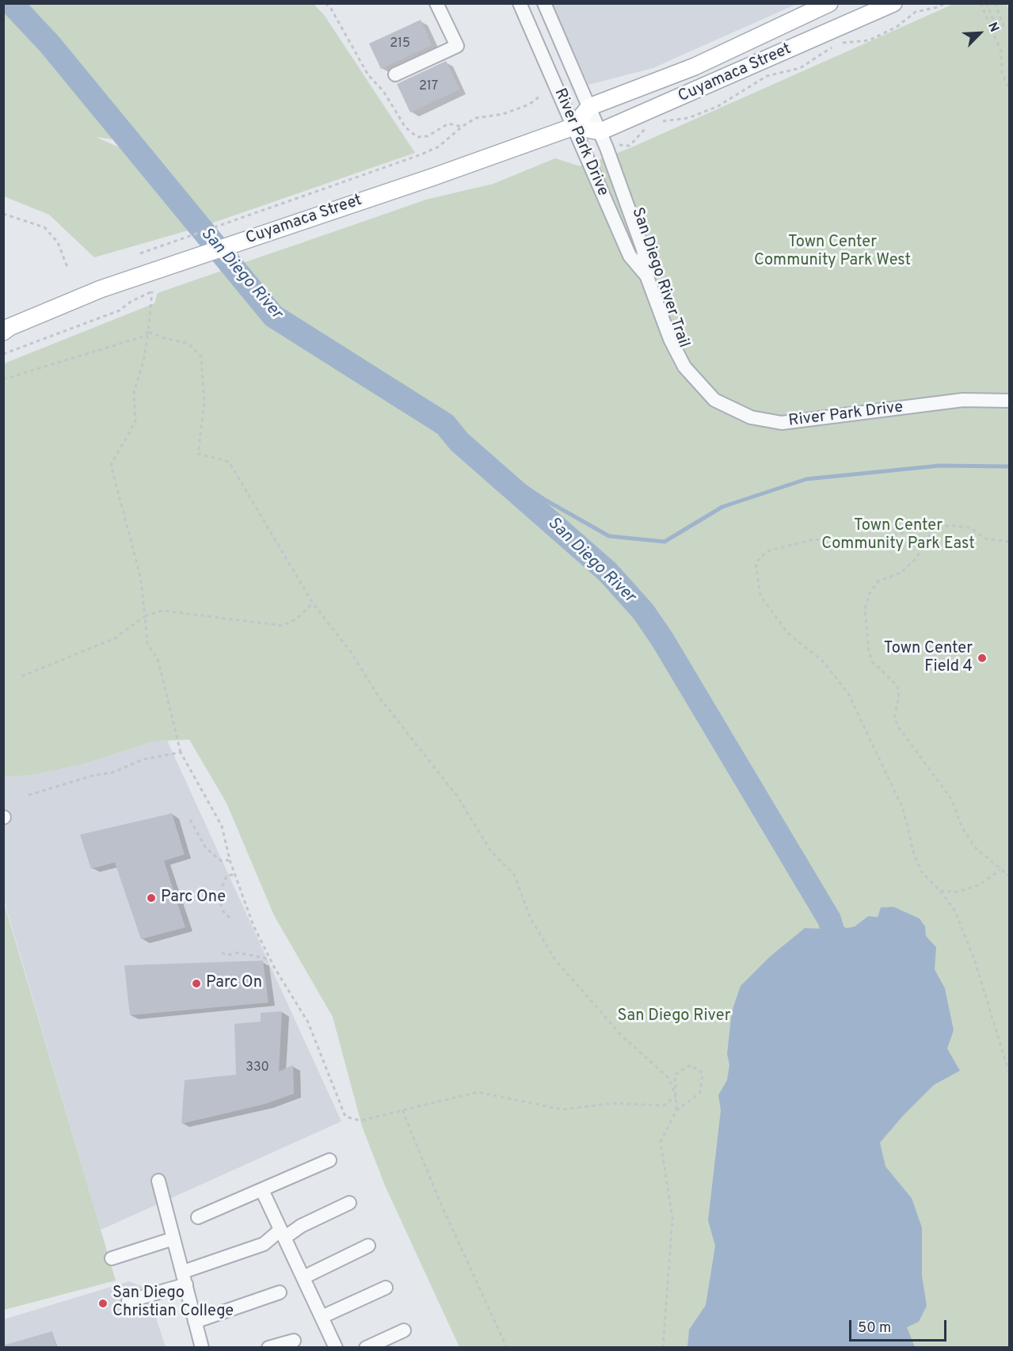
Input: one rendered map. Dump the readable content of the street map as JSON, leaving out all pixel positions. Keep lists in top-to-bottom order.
{
  "streets": {
    "main road": ["Cuyamaca Street"],
    "street": ["River Park Drive"]
  },
  "crossings": [
    ["Cuyamaca Street", "River Park Drive"]
  ],
  "water": ["San Diego River"],
  "parks": ["Town Center Community Park West", "Town Center Community Park East", "San Diego River"],
  "places": [
    "Town Center Field 4",
    "Parc One",
    "Parc On",
    "San Diego Christian College"
  ],
  "house_numbers": ["215", "217", "330"],
  "scale_bar": "50 m",
  "north": "top right"
}
